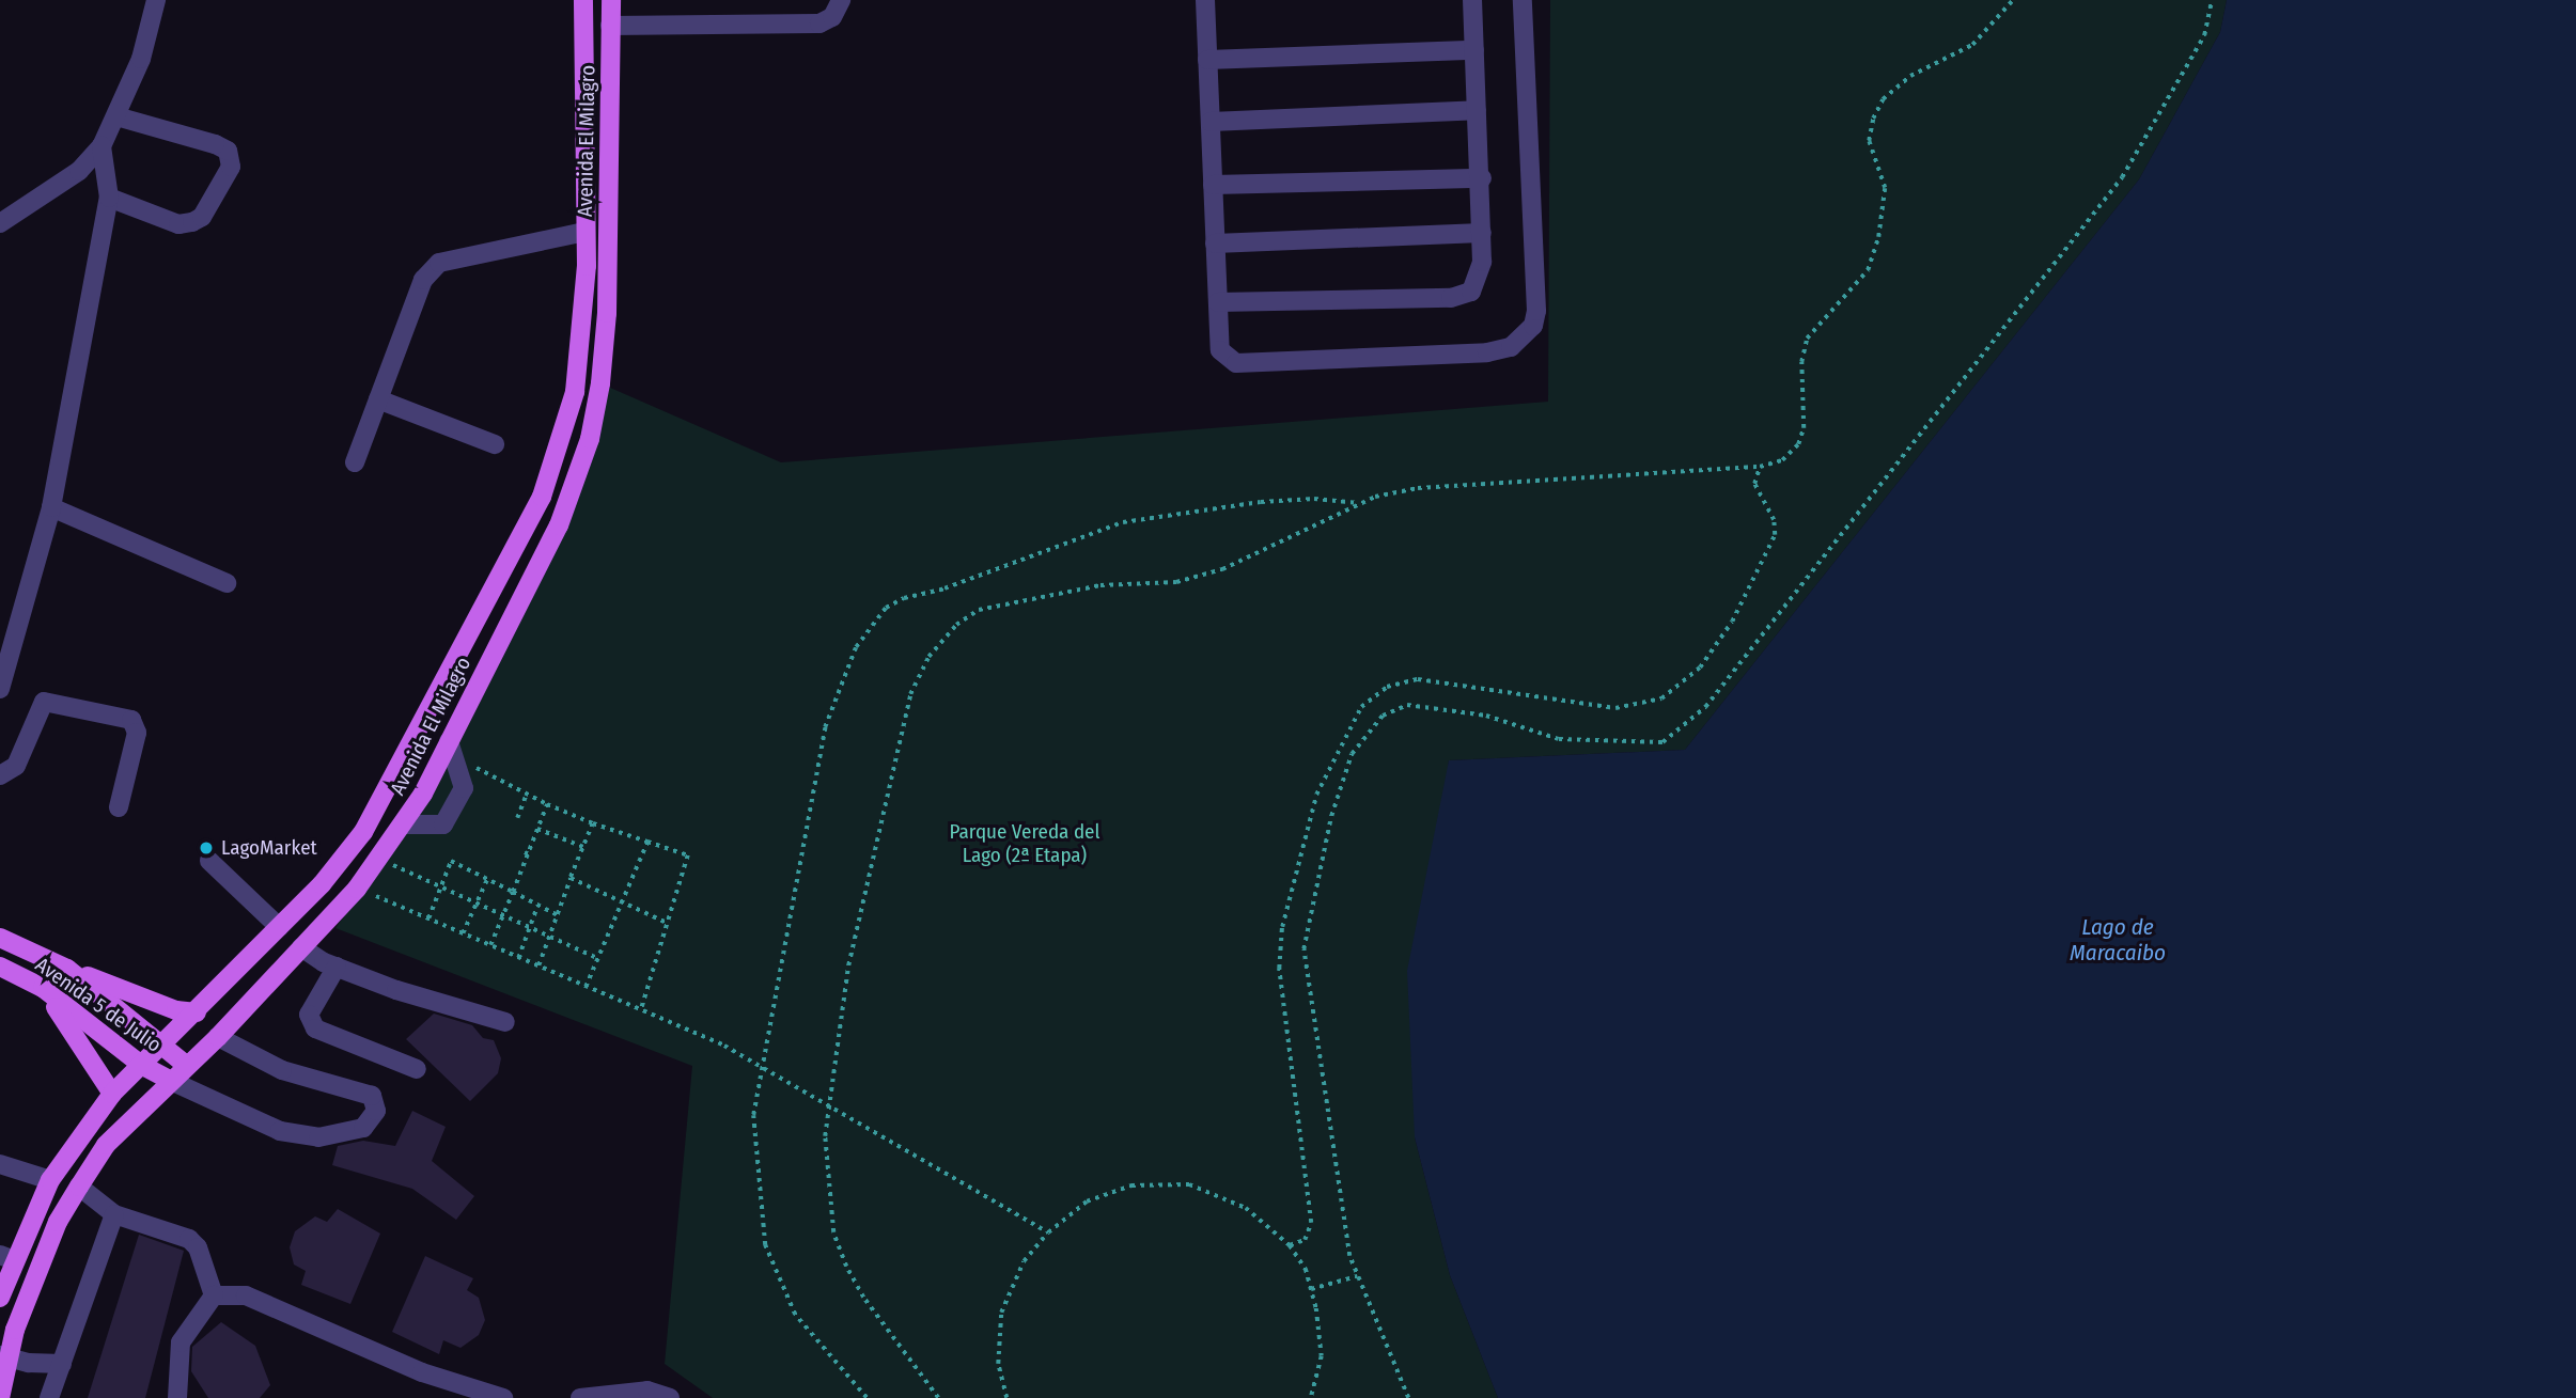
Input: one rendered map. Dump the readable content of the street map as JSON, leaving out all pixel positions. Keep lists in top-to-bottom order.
{
  "streets": {
    "main road": ["Avenida El Milagro", "Avenida 5 de Julio"]
  },
  "crossings": [
    ["Avenida El Milagro", "Avenida 5 de Julio"]
  ],
  "water": ["Lago de Maracaibo"],
  "parks": ["Parque Vereda del Lago (2ª Etapa)"],
  "places": ["LagoMarket"]
}
